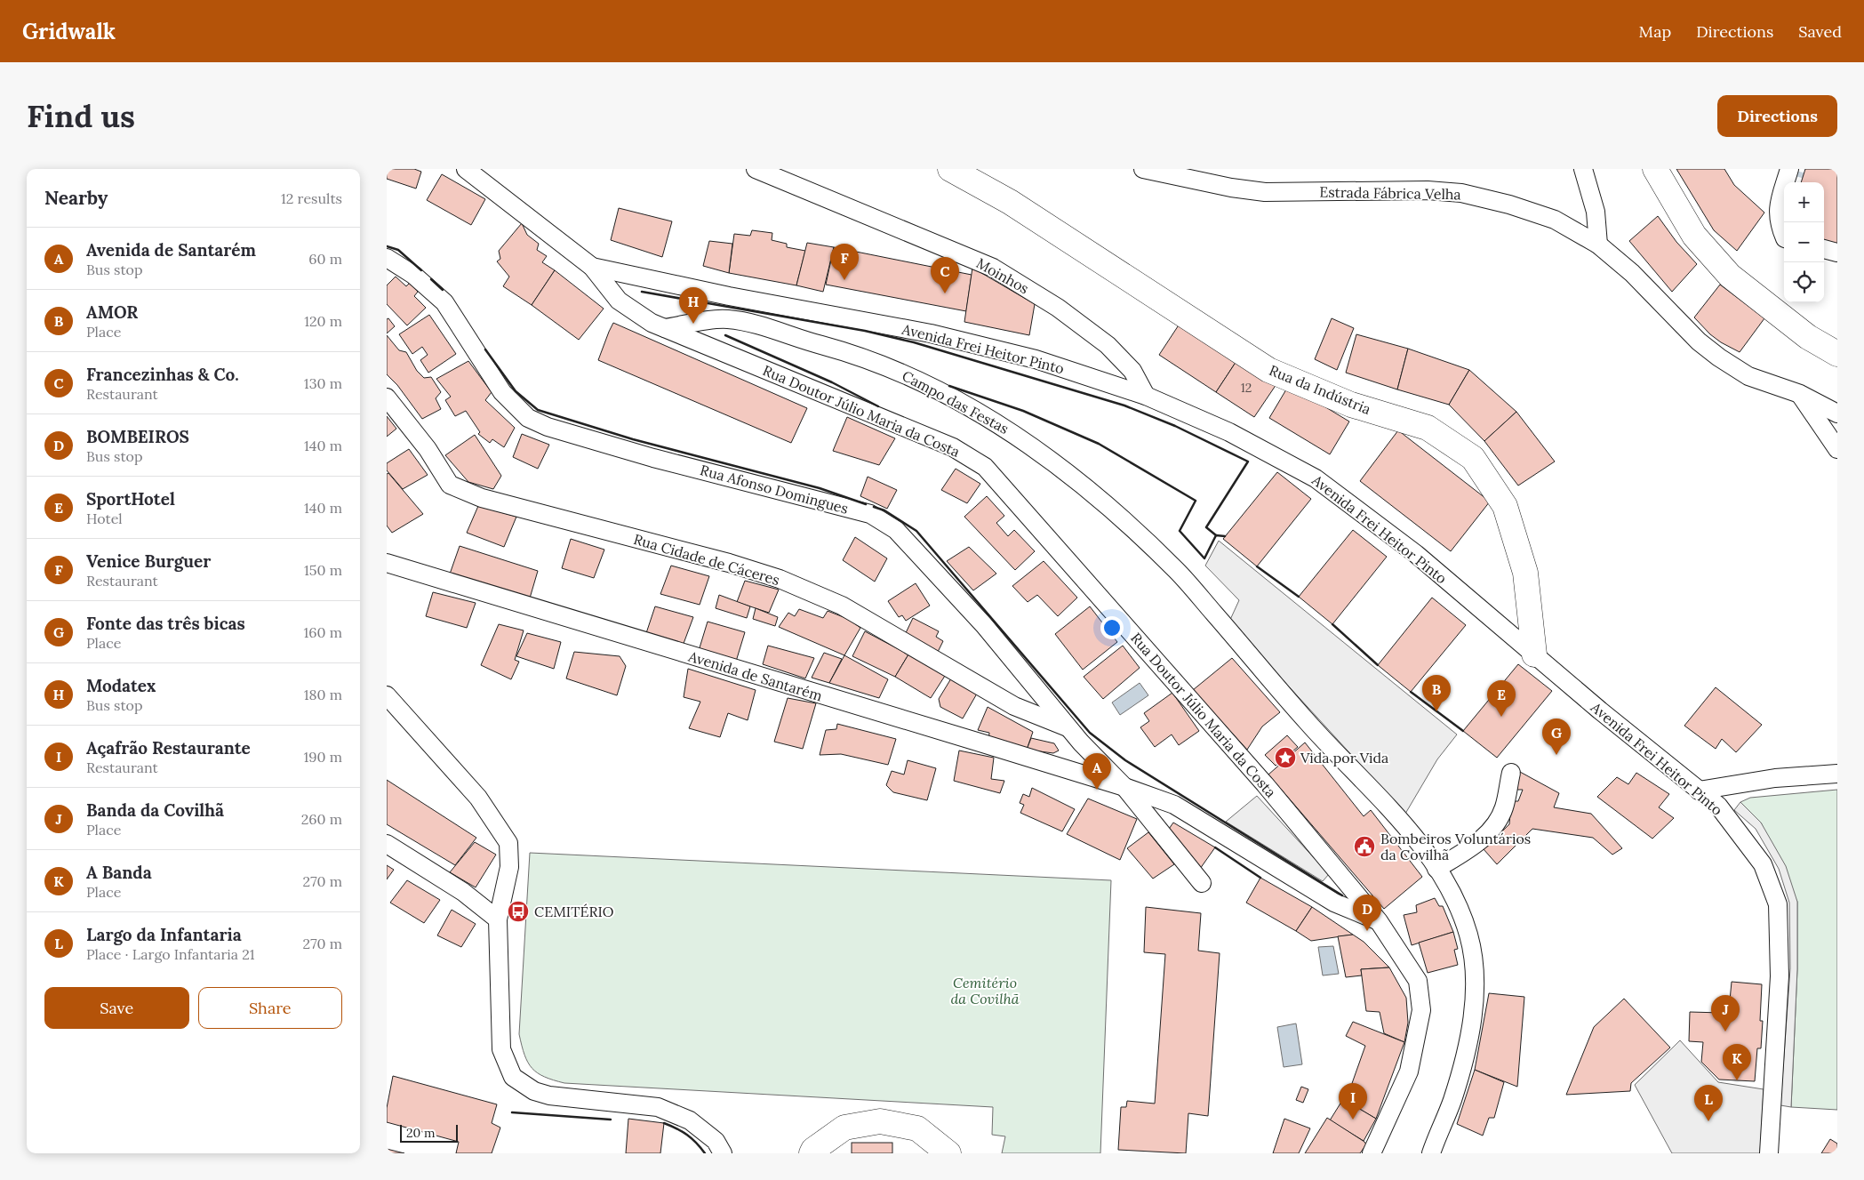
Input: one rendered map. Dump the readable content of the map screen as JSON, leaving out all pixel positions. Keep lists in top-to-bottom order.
{
  "streets": {
    "street": [
      "Estrada Fábrica Velha",
      "Moinhos",
      "Avenida Frei Heitor Pinto",
      "Rua da Indústria",
      "Campo das Festas",
      "Rua Doutor Júlio Maria da Costa",
      "Rua Afonso Domingues",
      "Rua Cidade de Cáceres",
      "Avenida de Santarém"
    ]
  },
  "crossings": [
    ["Moinhos", "Avenida Frei Heitor Pinto"],
    ["Avenida Frei Heitor Pinto", "Rua da Indústria"],
    ["Avenida Frei Heitor Pinto", "Rua Doutor Júlio Maria da Costa"],
    ["Campo das Festas", "Rua Doutor Júlio Maria da Costa"],
    ["Rua Doutor Júlio Maria da Costa", "Avenida de Santarém"],
    ["Rua Afonso Domingues", "Rua Cidade de Cáceres"],
    ["Rua Afonso Domingues", "Avenida de Santarém"]
  ],
  "parks": ["Cemitério da Covilhã"],
  "places": {
    "place": ["Vida por Vida"],
    "public building": ["Bombeiros Voluntários da Covilhã"],
    "bus stop": ["CEMITÉRIO"]
  },
  "house_numbers": ["12"],
  "scale_bar": "20 m",
  "page": {
    "header": "Gridwalk",
    "nav": ["Map", "Directions", "Saved"],
    "buttons": [
      "Directions",
      ["Save", "Share"]
    ],
    "title": "Find us",
    "heading": ["Nearby", "12 results"],
    "map_buttons": ["+", "−"],
    "list": [
      {
        "mark": "A",
        "name": "Avenida de Santarém",
        "note": "Bus stop",
        "value": "60 m"
      },
      {
        "mark": "B",
        "name": "AMOR",
        "note": "Place",
        "value": "120 m"
      },
      {
        "mark": "C",
        "name": "Francezinhas & Co.",
        "note": "Restaurant",
        "value": "130 m"
      },
      {
        "mark": "D",
        "name": "BOMBEIROS",
        "note": "Bus stop",
        "value": "140 m"
      },
      {
        "mark": "E",
        "name": "SportHotel",
        "note": "Hotel",
        "value": "140 m"
      },
      {
        "mark": "F",
        "name": "Venice Burguer",
        "note": "Restaurant",
        "value": "150 m"
      },
      {
        "mark": "G",
        "name": "Fonte das três bicas",
        "note": "Place",
        "value": "160 m"
      },
      {
        "mark": "H",
        "name": "Modatex",
        "note": "Bus stop",
        "value": "180 m"
      },
      {
        "mark": "I",
        "name": "Açafrão Restaurante",
        "note": "Restaurant",
        "value": "190 m"
      },
      {
        "mark": "J",
        "name": "Banda da Covilhã",
        "note": "Place",
        "value": "260 m"
      },
      {
        "mark": "K",
        "name": "A Banda",
        "note": "Place",
        "value": "270 m"
      },
      {
        "mark": "L",
        "name": "Largo da Infantaria",
        "note": "Place · Largo Infantaria 21",
        "value": "270 m"
      }
    ],
    "pins": [
      "F",
      "C",
      "H",
      "B",
      "E",
      "G",
      "A",
      "D",
      "J",
      "K",
      "I",
      "L"
    ],
    "scale": "20 m"
  }
}
